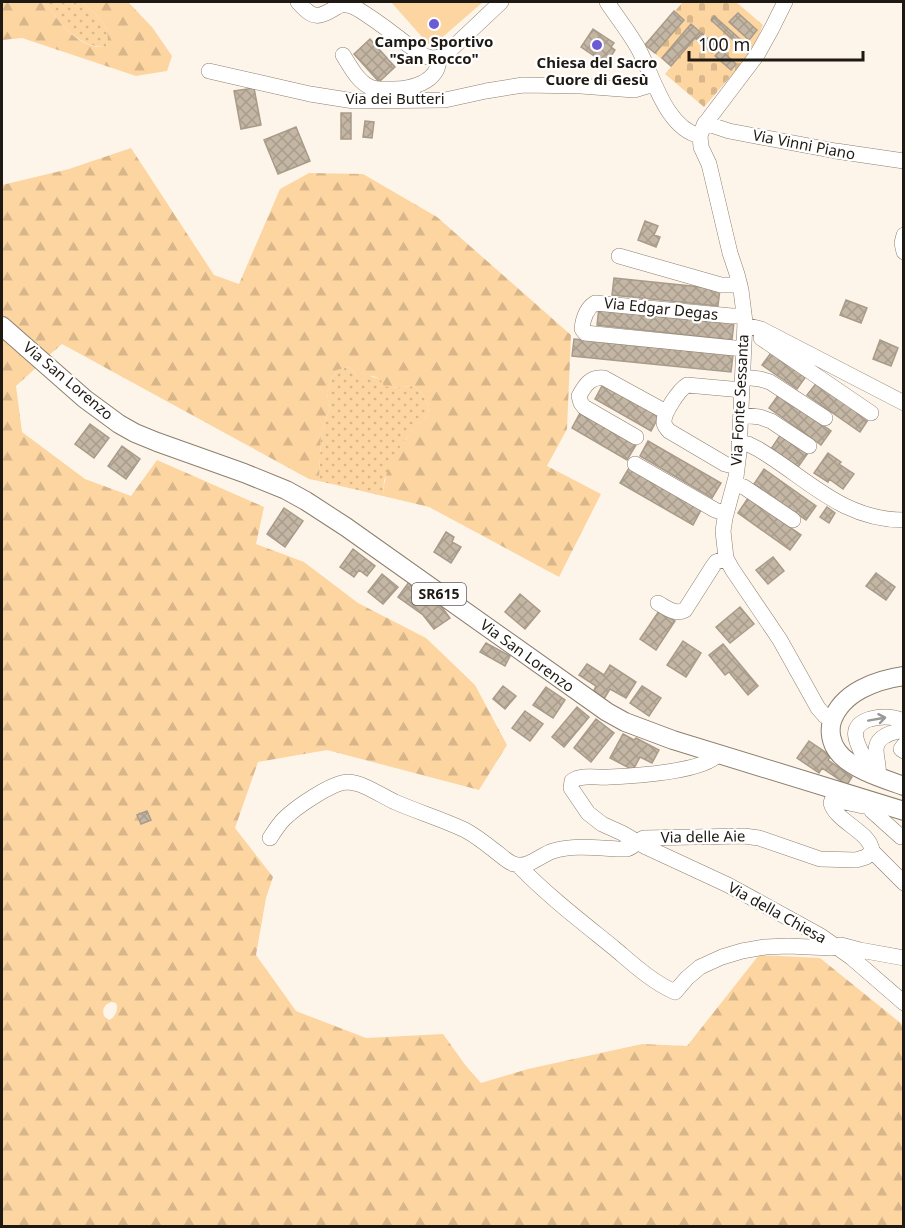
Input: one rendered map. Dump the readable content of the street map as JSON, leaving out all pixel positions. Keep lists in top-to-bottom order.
{
  "streets": {
    "main road": ["Via San Lorenzo", "SR615"],
    "street": [
      "Via dei Butteri",
      "Via Vinni Piano",
      "Via Edgar Degas",
      "Via Fonte Sessanta",
      "Via delle Aie",
      "Via della Chiesa"
    ]
  },
  "crossings": [
    ["Via dei Butteri", "Via Vinni Piano"],
    ["Via Vinni Piano", "Via Fonte Sessanta"],
    ["Via Edgar Degas", "Via Fonte Sessanta"],
    ["Via San Lorenzo", "Via della Chiesa"],
    ["Via delle Aie", "Via della Chiesa"]
  ],
  "places": ["Campo Sportivo \"San Rocco\"", "Chiesa del Sacro Cuore di Gesù"],
  "scale_bar": "100 m"
}
